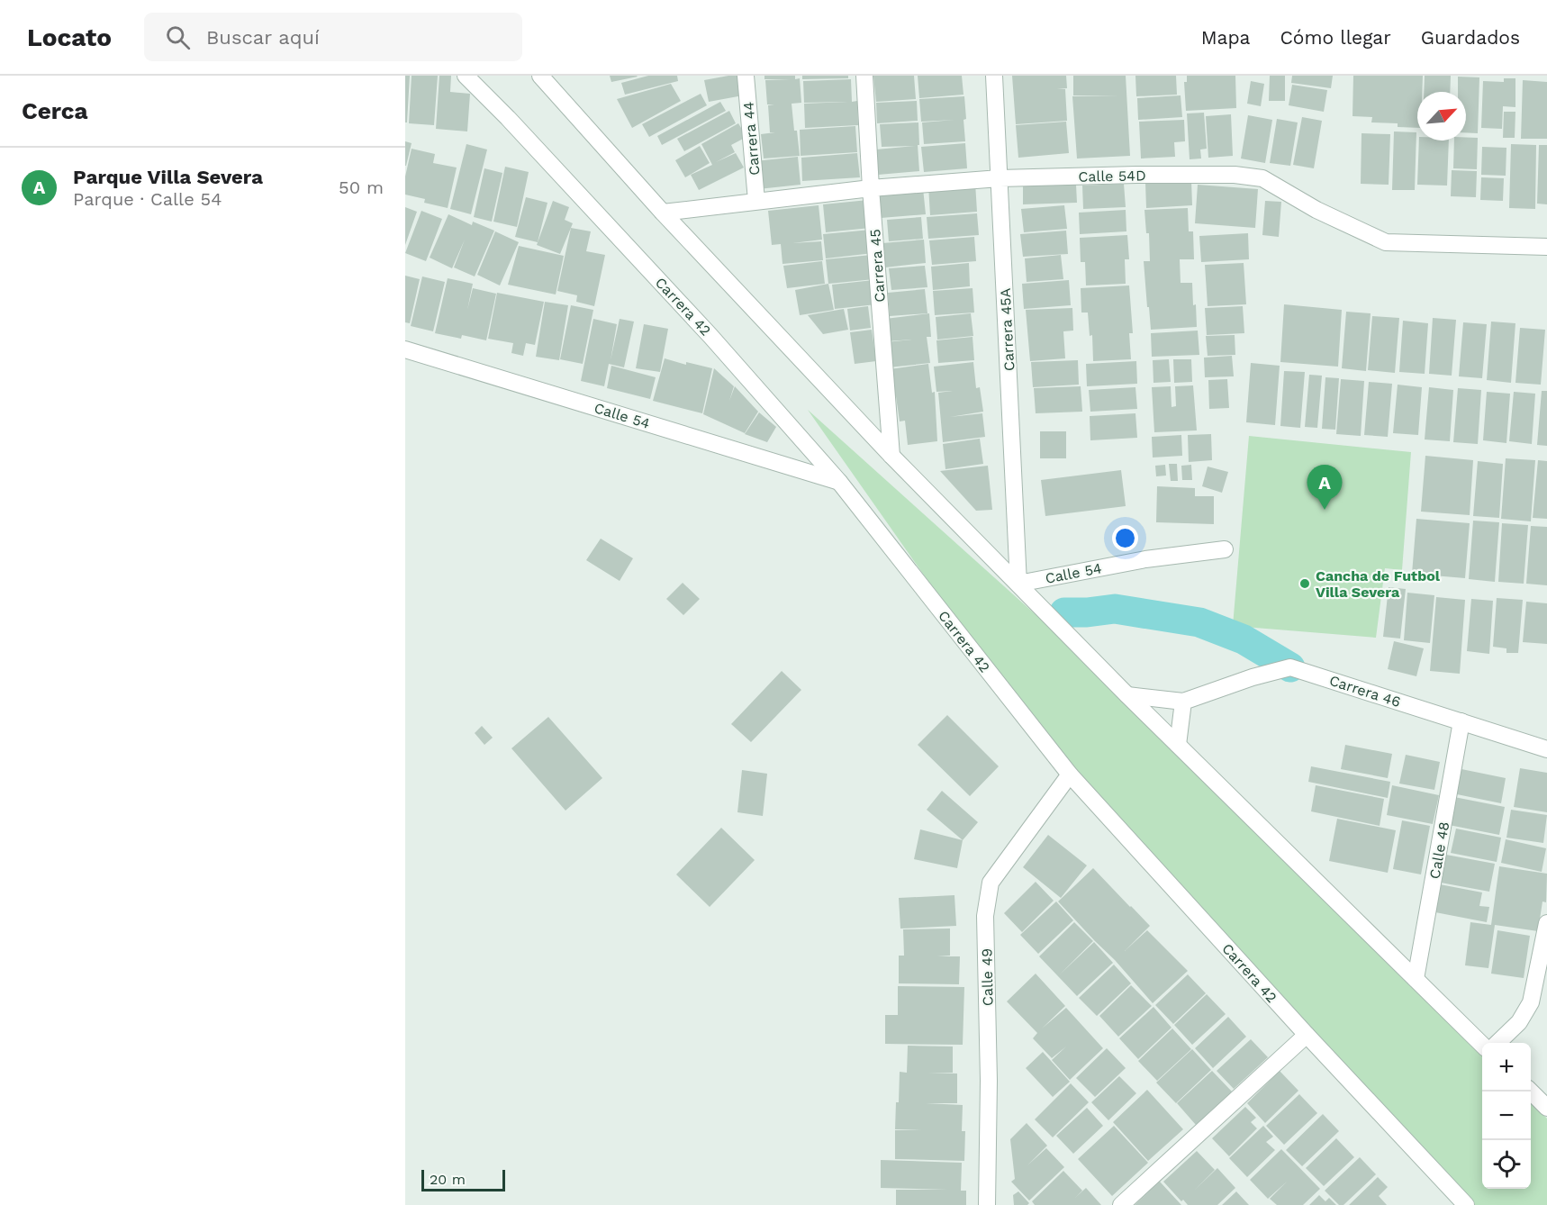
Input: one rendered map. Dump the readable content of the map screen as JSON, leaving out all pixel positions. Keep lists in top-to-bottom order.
{
  "streets": {
    "street": [
      "Carrera 44",
      "Calle 54D",
      "Carrera 45",
      "Carrera 42",
      "Carrera 45A",
      "Calle 54",
      "Carrera 46",
      "Calle 48",
      "Calle 49"
    ]
  },
  "crossings": [
    ["Carrera 44", "Calle 54D"],
    ["Calle 54D", "Carrera 45"],
    ["Calle 54D", "Carrera 45A"],
    ["Carrera 42", "Calle 54"],
    ["Carrera 42", "Calle 49"],
    ["Carrera 45A", "Calle 54"],
    ["Carrera 46", "Calle 48"]
  ],
  "places": ["Cancha de Futbol Villa Severa"],
  "scale_bar": "20 m",
  "north": "top right",
  "page": {
    "header": "Locato",
    "search": "Buscar aquí",
    "nav": ["Mapa", "Cómo llegar", "Guardados"],
    "heading": "Cerca",
    "list": [
      {
        "mark": "A",
        "name": "Parque Villa Severa",
        "note": "Parque · Calle 54",
        "value": "50 m"
      }
    ],
    "pins": "A",
    "map_buttons": ["+", "−"],
    "scale": "20 m"
  }
}
